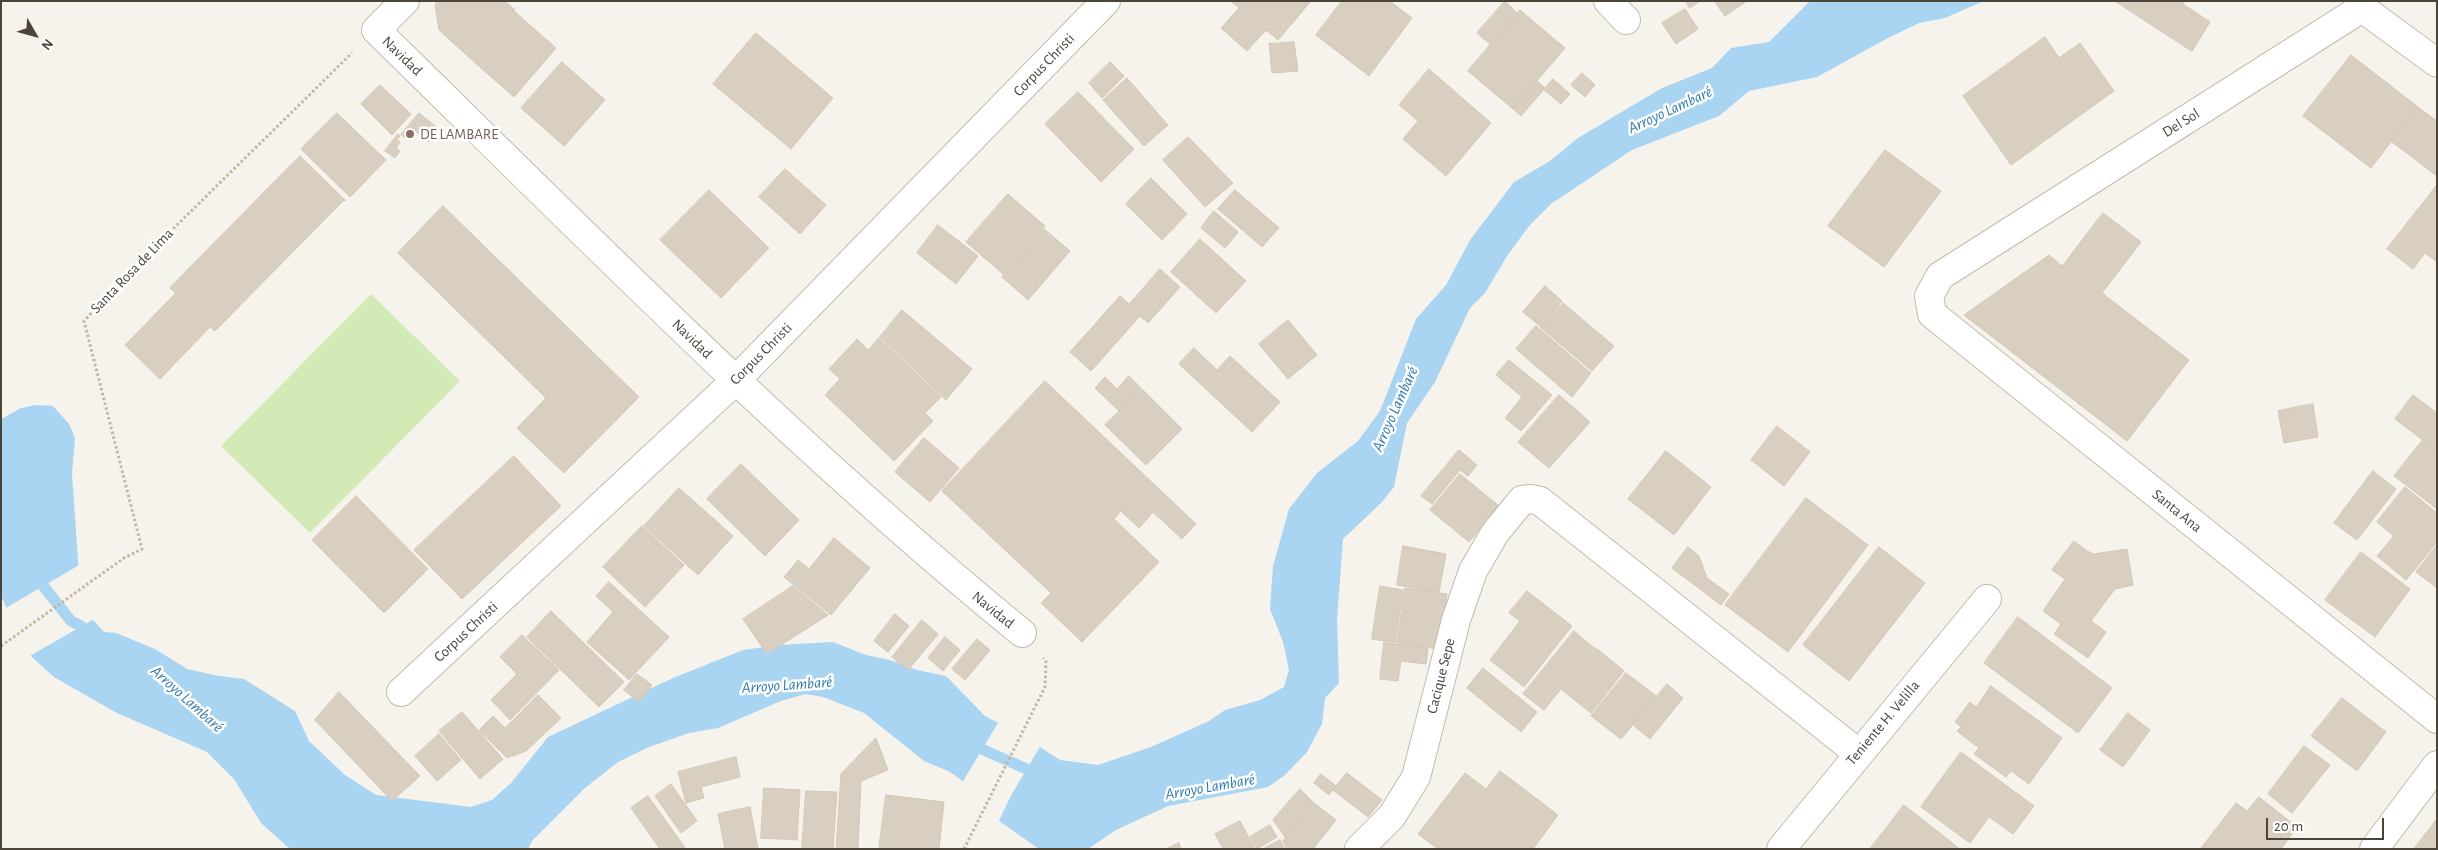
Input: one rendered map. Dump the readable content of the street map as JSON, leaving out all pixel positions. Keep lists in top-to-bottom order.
{
  "streets": {
    "street": [
      "Navidad",
      "Corpus Christi",
      "Del Sol",
      "Santa Ana",
      "Cacique Sepe",
      "Teniente H. Velilla"
    ],
    "path": ["Santa Rosa de Lima"]
  },
  "crossings": [
    ["Navidad", "Corpus Christi"],
    ["Navidad", "Santa Rosa de Lima"],
    ["Del Sol", "Santa Ana"],
    ["Cacique Sepe", "Teniente H. Velilla"]
  ],
  "water": ["Arroyo Lambaré"],
  "places": ["DE LAMBARE"],
  "scale_bar": "20 m",
  "north": "bottom right"
}
